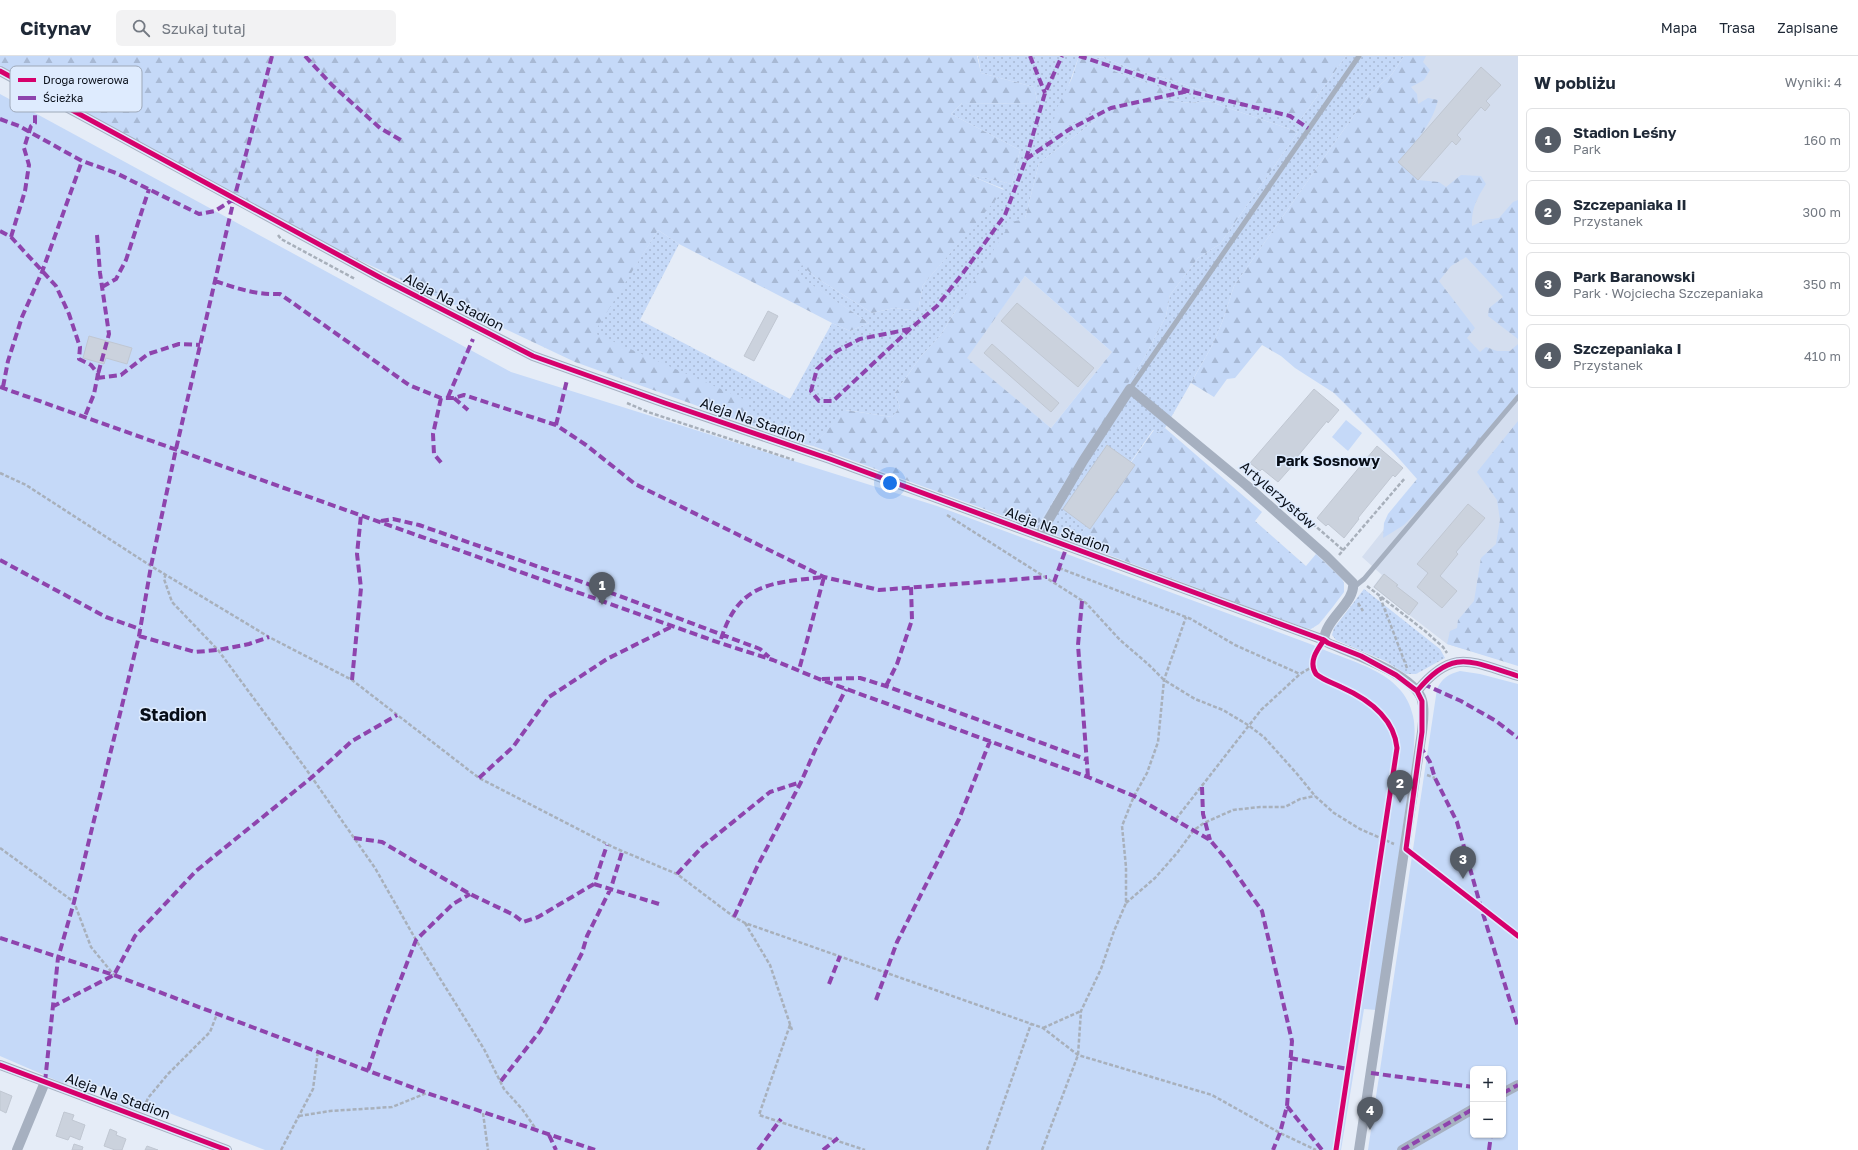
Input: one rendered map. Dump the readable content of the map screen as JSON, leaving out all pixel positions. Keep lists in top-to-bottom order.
{
  "streets": {
    "street": ["Aleja Na Stadion", "Artylerzystów"]
  },
  "districts": ["Park Sosnowy", "Stadion"],
  "legend": ["Droga rowerowa", "Ścieżka"],
  "page": {
    "header": "Citynav",
    "search": "Szukaj tutaj",
    "nav": ["Mapa", "Trasa", "Zapisane"],
    "heading": ["W pobliżu", "Wyniki: 4"],
    "list": [
      {
        "mark": "1",
        "name": "Stadion Leśny",
        "note": "Park",
        "value": "160 m"
      },
      {
        "mark": "2",
        "name": "Szczepaniaka II",
        "note": "Przystanek",
        "value": "300 m"
      },
      {
        "mark": "3",
        "name": "Park Baranowski",
        "note": "Park · Wojciecha Szczepaniaka",
        "value": "350 m"
      },
      {
        "mark": "4",
        "name": "Szczepaniaka I",
        "note": "Przystanek",
        "value": "410 m"
      }
    ],
    "pins": [
      "1",
      "2",
      "3",
      "4"
    ],
    "map_buttons": ["+", "−"]
  }
}
